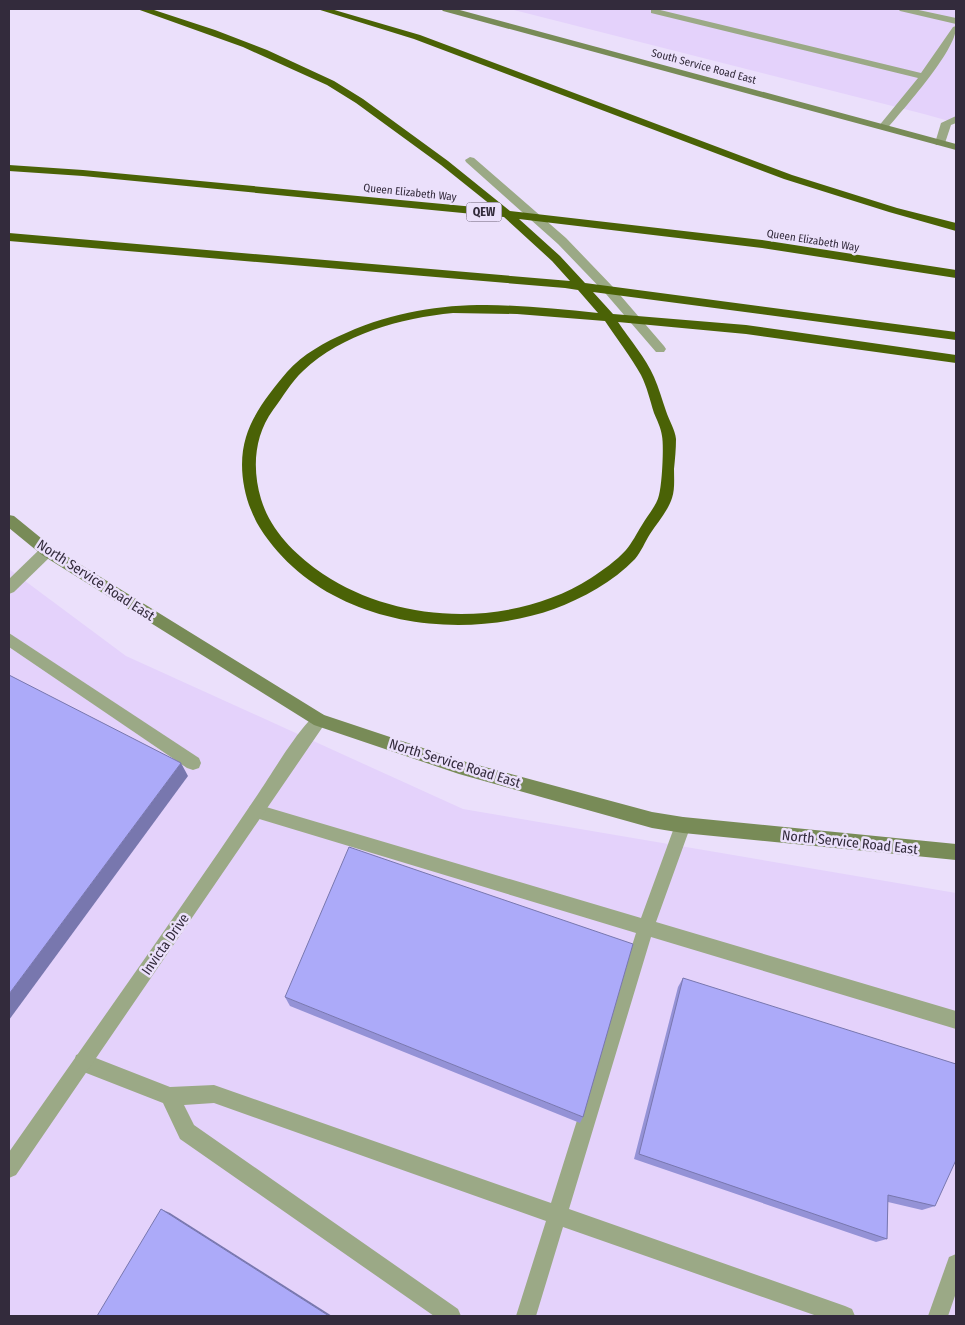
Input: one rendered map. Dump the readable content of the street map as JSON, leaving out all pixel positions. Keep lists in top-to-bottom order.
{
  "streets": {
    "highway": ["Queen Elizabeth Way", "QEW"],
    "street": ["South Service Road East", "North Service Road East", "Invicta Drive"]
  },
  "crossings": [
    ["North Service Road East", "Invicta Drive"]
  ]
}
